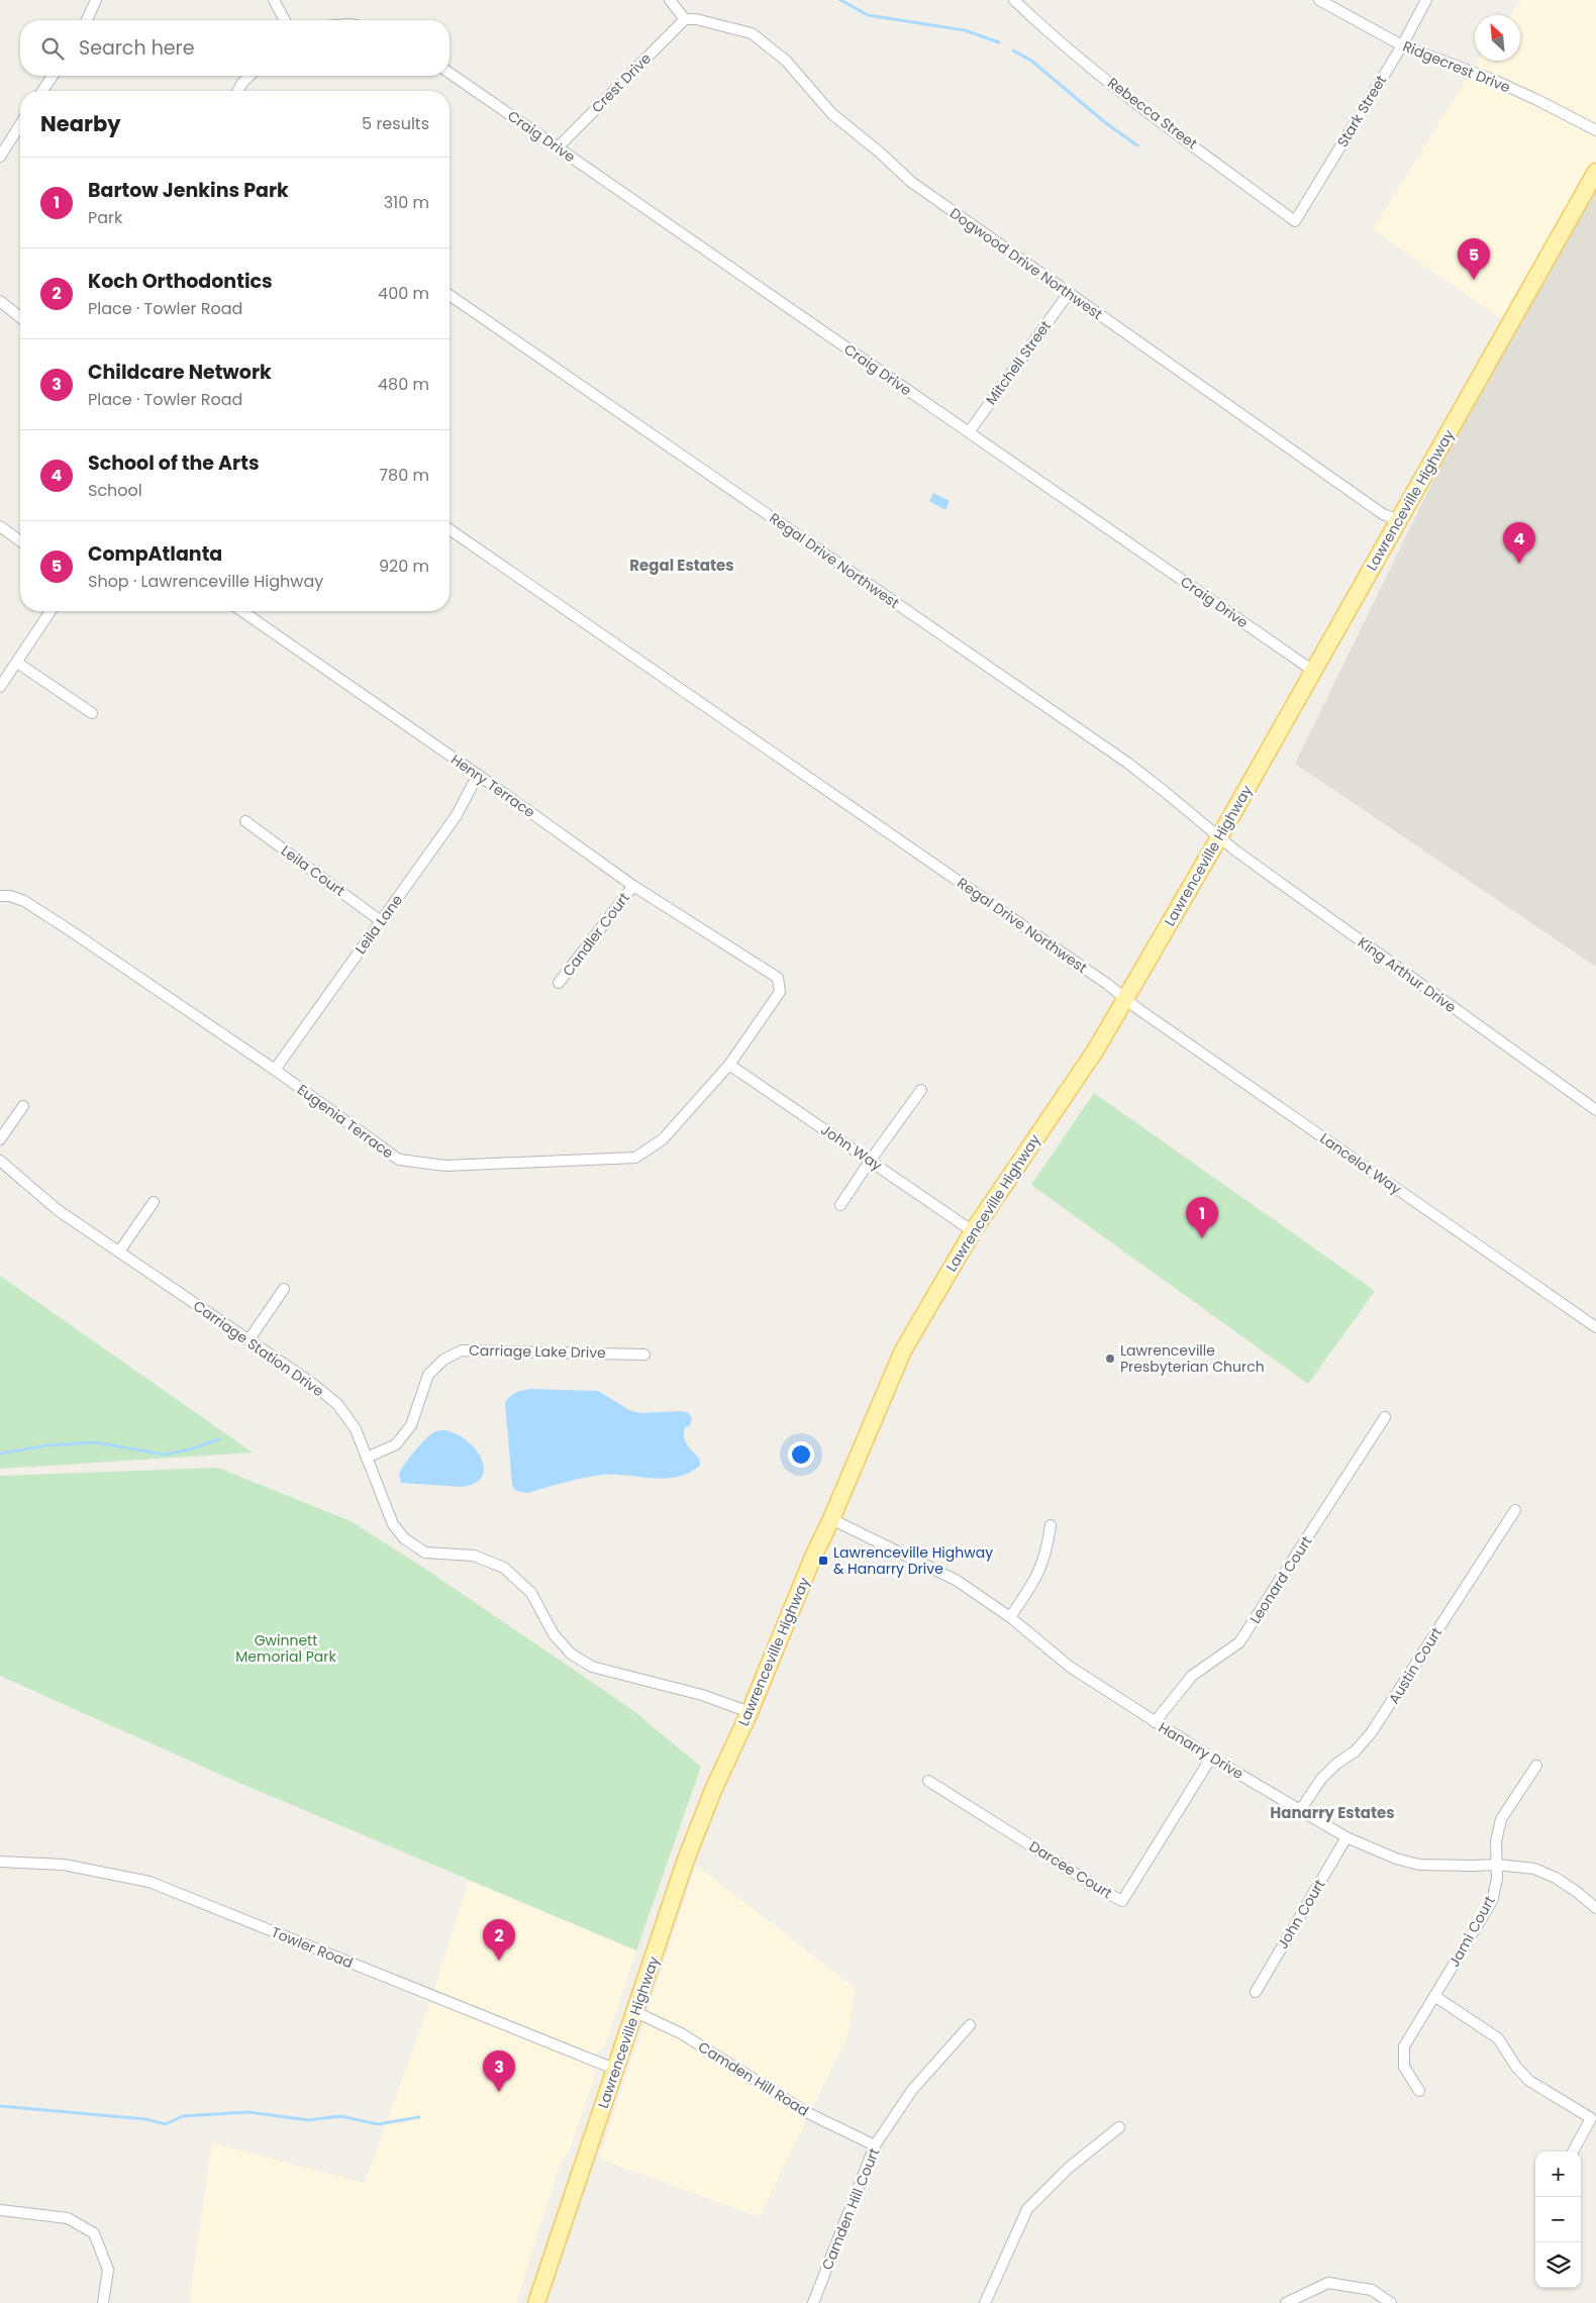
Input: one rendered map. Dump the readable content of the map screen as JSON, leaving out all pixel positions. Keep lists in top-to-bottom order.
{
  "streets": {
    "main road": ["Lawrenceville Highway"],
    "street": [
      "Ridgecrest Drive",
      "Crest Drive",
      "Stark Street",
      "Rebecca Street",
      "Craig Drive",
      "Dogwood Drive Northwest",
      "Mitchell Street",
      "Regal Drive Northwest",
      "Henry Terrace",
      "Leila Court",
      "Leila Lane",
      "Candler Court",
      "King Arthur Drive",
      "Eugenia Terrace",
      "John Way",
      "Lancelot Way",
      "Carriage Station Drive",
      "Carriage Lake Drive",
      "Leonard Court",
      "Austin Court",
      "Hanarry Drive",
      "Darcee Court",
      "John Court",
      "Jami Court",
      "Towler Road",
      "Camden Hill Road",
      "Camden Hill Court"
    ]
  },
  "crossings": [
    ["Ridgecrest Drive", "Stark Street"],
    ["Crest Drive", "Craig Drive"],
    ["Crest Drive", "Dogwood Drive Northwest"],
    ["Stark Street", "Rebecca Street"],
    ["Craig Drive", "Mitchell Street"],
    ["Craig Drive", "Lawrenceville Highway"],
    ["Dogwood Drive Northwest", "Mitchell Street"],
    ["Dogwood Drive Northwest", "Lawrenceville Highway"],
    ["Lawrenceville Highway", "Regal Drive Northwest"],
    ["Lawrenceville Highway", "King Arthur Drive"],
    ["Lawrenceville Highway", "John Way"],
    ["Lawrenceville Highway", "Lancelot Way"],
    ["Lawrenceville Highway", "Carriage Station Drive"],
    ["Lawrenceville Highway", "Hanarry Drive"],
    ["Lawrenceville Highway", "Towler Road"],
    ["Lawrenceville Highway", "Camden Hill Road"],
    ["Regal Drive Northwest", "King Arthur Drive"],
    ["Regal Drive Northwest", "Lancelot Way"],
    ["Henry Terrace", "Leila Lane"],
    ["Henry Terrace", "Candler Court"],
    ["Henry Terrace", "Eugenia Terrace"],
    ["Leila Court", "Leila Lane"],
    ["Leila Lane", "Eugenia Terrace"],
    ["Eugenia Terrace", "John Way"],
    ["Carriage Station Drive", "Carriage Lake Drive"],
    ["Leonard Court", "Hanarry Drive"],
    ["Austin Court", "Hanarry Drive"],
    ["Hanarry Drive", "Darcee Court"],
    ["Hanarry Drive", "John Court"],
    ["Hanarry Drive", "Jami Court"],
    ["Camden Hill Road", "Camden Hill Court"]
  ],
  "districts": ["Regal Estates", "Hanarry Estates"],
  "parks": ["Gwinnett Memorial Park"],
  "places": {
    "other": ["Lawrenceville Presbyterian Church"],
    "transit": ["Lawrenceville Highway & Hanarry Drive"]
  },
  "north": "top left",
  "page": {
    "search": "Search here",
    "heading": ["Nearby", "5 results"],
    "list": [
      {
        "mark": "1",
        "name": "Bartow Jenkins Park",
        "note": "Park",
        "value": "310 m"
      },
      {
        "mark": "2",
        "name": "Koch Orthodontics",
        "note": "Place · Towler Road",
        "value": "400 m"
      },
      {
        "mark": "3",
        "name": "Childcare Network",
        "note": "Place · Towler Road",
        "value": "480 m"
      },
      {
        "mark": "4",
        "name": "School of the Arts",
        "note": "School",
        "value": "780 m"
      },
      {
        "mark": "5",
        "name": "CompAtlanta",
        "note": "Shop · Lawrenceville Highway",
        "value": "920 m"
      }
    ],
    "pins": [
      "5",
      "4",
      "1",
      "2",
      "3"
    ],
    "map_buttons": ["+", "−"]
  }
}
